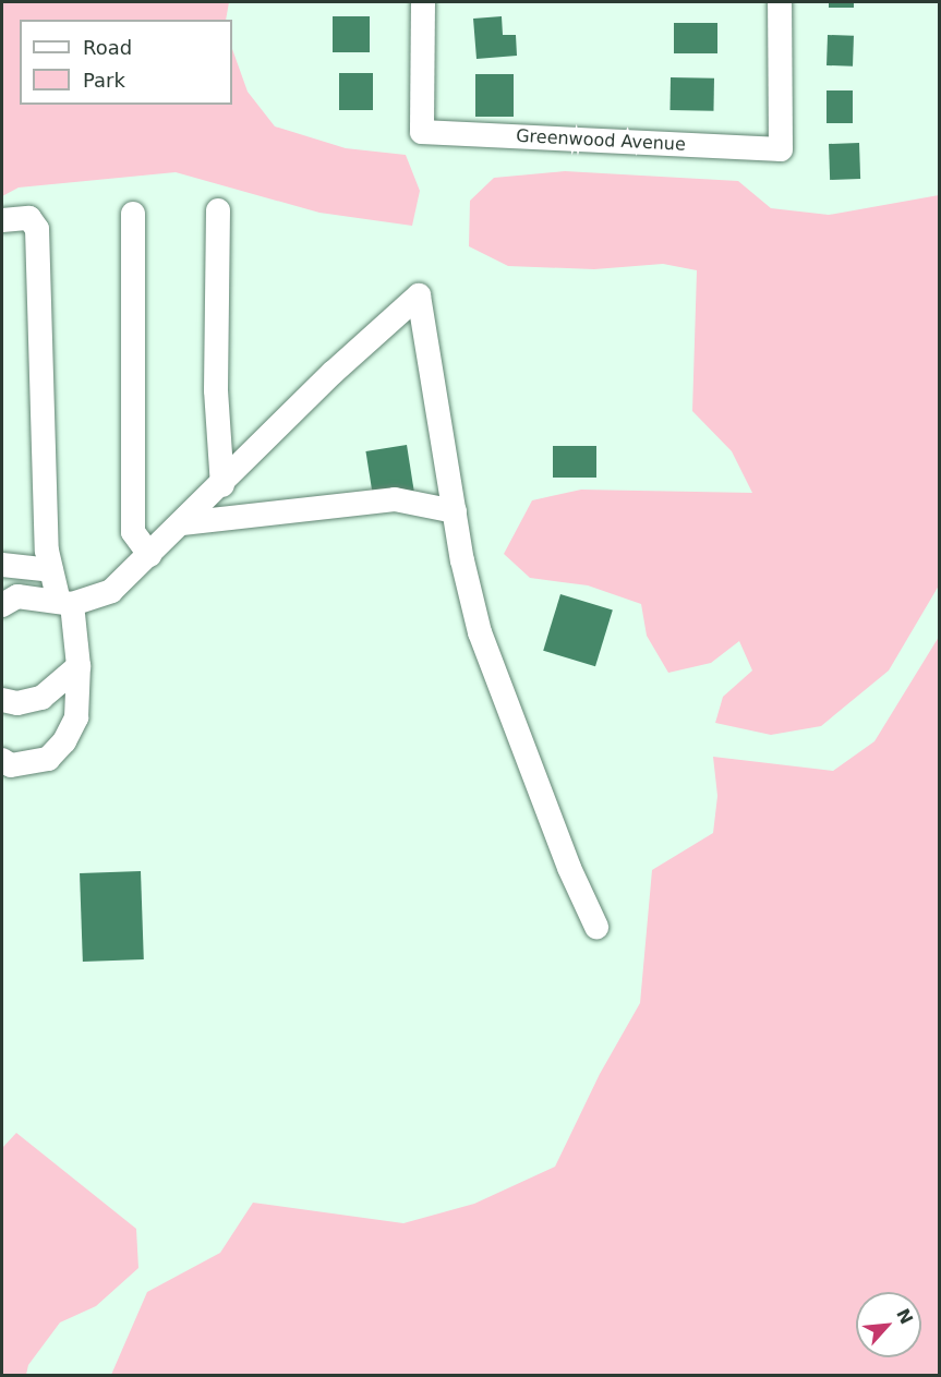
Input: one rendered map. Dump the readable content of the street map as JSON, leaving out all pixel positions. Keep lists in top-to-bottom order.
{
  "streets": {
    "street": ["Greenwood Avenue"]
  },
  "legend": ["Road", "Park"],
  "north": "top right"
}
